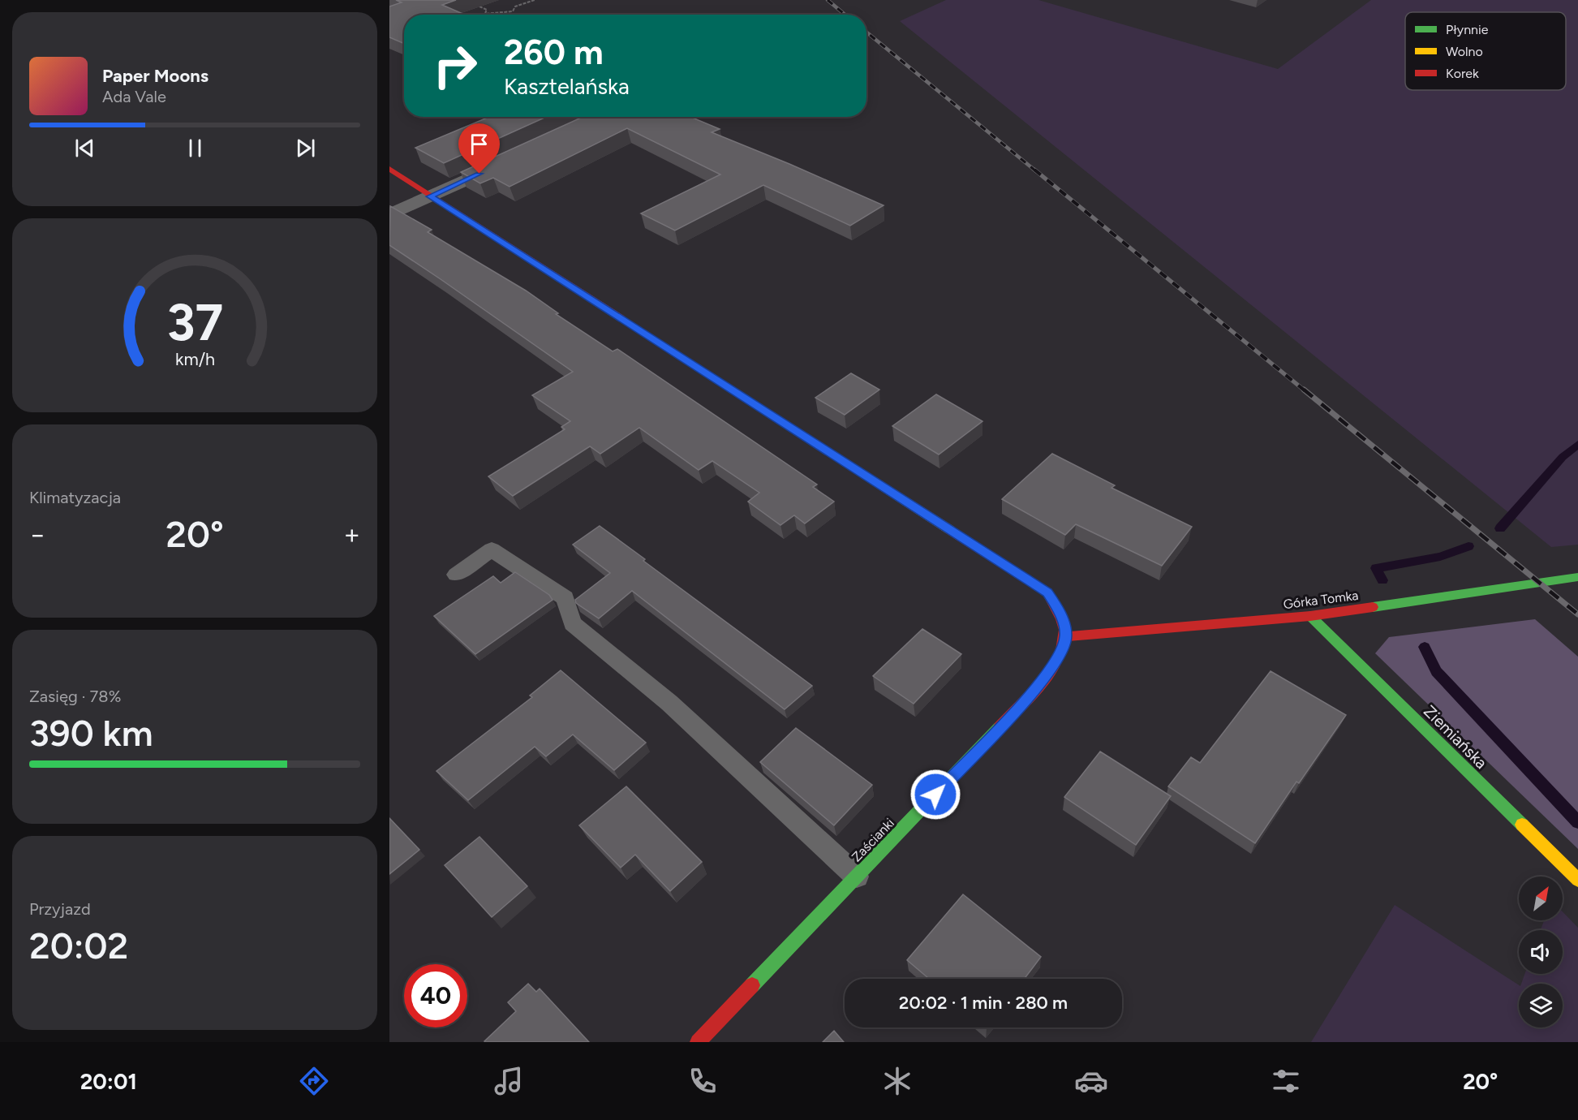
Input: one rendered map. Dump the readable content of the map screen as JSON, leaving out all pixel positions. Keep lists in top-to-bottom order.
{
  "streets": {
    "street": ["Górka Tomka", "Ziemiańska", "Zaścianki"]
  },
  "crossings": [
    ["Górka Tomka", "Ziemiańska"],
    ["Górka Tomka", "Zaścianki"]
  ],
  "legend": ["Płynnie", "Wolno", "Korek"],
  "north": "top right",
  "page": {
    "turn": ["260 m", "Kasztelańska"],
    "song": ["Paper Moons", "Ada Vale"],
    "tile": [
      "Klimatyzacja",
      ["Zasięg · 78%", "390 km"],
      ["Przyjazd", "20:02"]
    ],
    "heat": ["−", "20°", "+"],
    "limit": "40",
    "trip": "20:02 · 1 min · 280 m",
    "tabs": ["20:01", "20°"],
    "gauge": ["37", "km/h"]
  }
}
